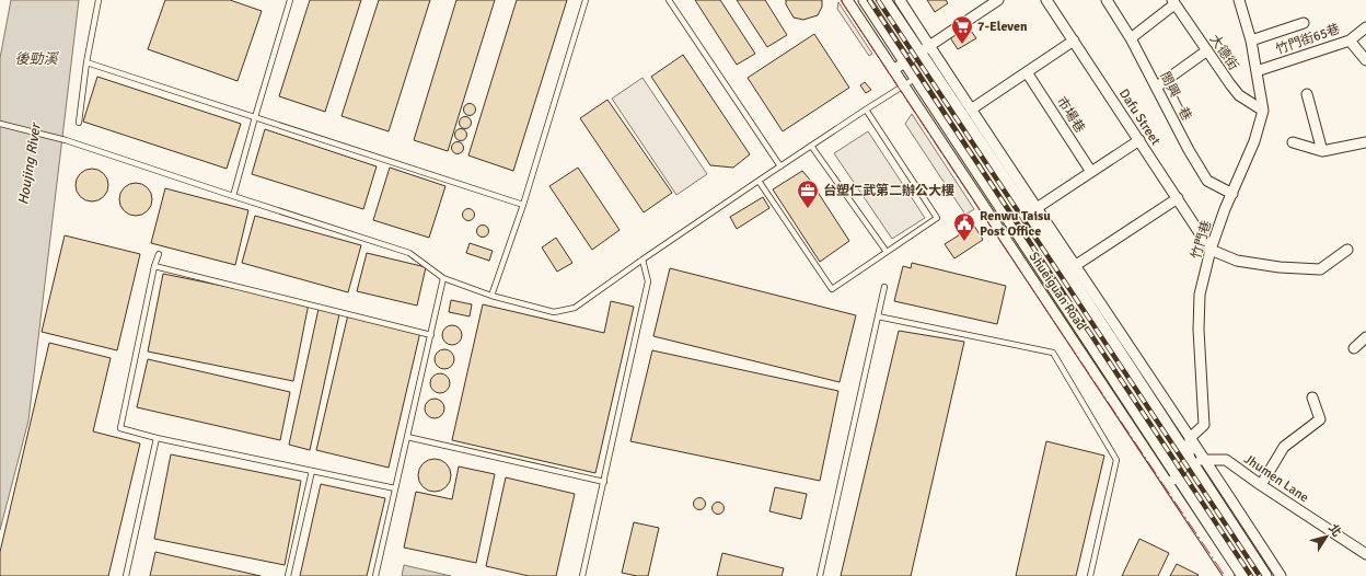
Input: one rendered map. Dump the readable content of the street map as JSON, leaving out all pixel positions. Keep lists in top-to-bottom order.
{
  "streets": {
    "street": [
      "竹門街65巷",
      "大德街",
      "閤興一巷",
      "市場巷",
      "Dafu Street",
      "竹門巷",
      "Shueiguan Road",
      "Jhumen Lane"
    ]
  },
  "crossings": [
    ["竹門街65巷", "竹門巷"],
    ["大德街", "竹門巷"],
    ["閤興一巷", "竹門巷"],
    ["Dafu Street", "竹門巷"],
    ["竹門巷", "Shueiguan Road"],
    ["Shueiguan Road", "Jhumen Lane"]
  ],
  "water": ["後勁溪", "Houjing River"],
  "places": {
    "supermarket": ["7-Eleven"],
    "office": ["台塑仁武第二辦公大樓"],
    "public building": ["Renwu Taisu Post Office"]
  },
  "north": "top right"
}
